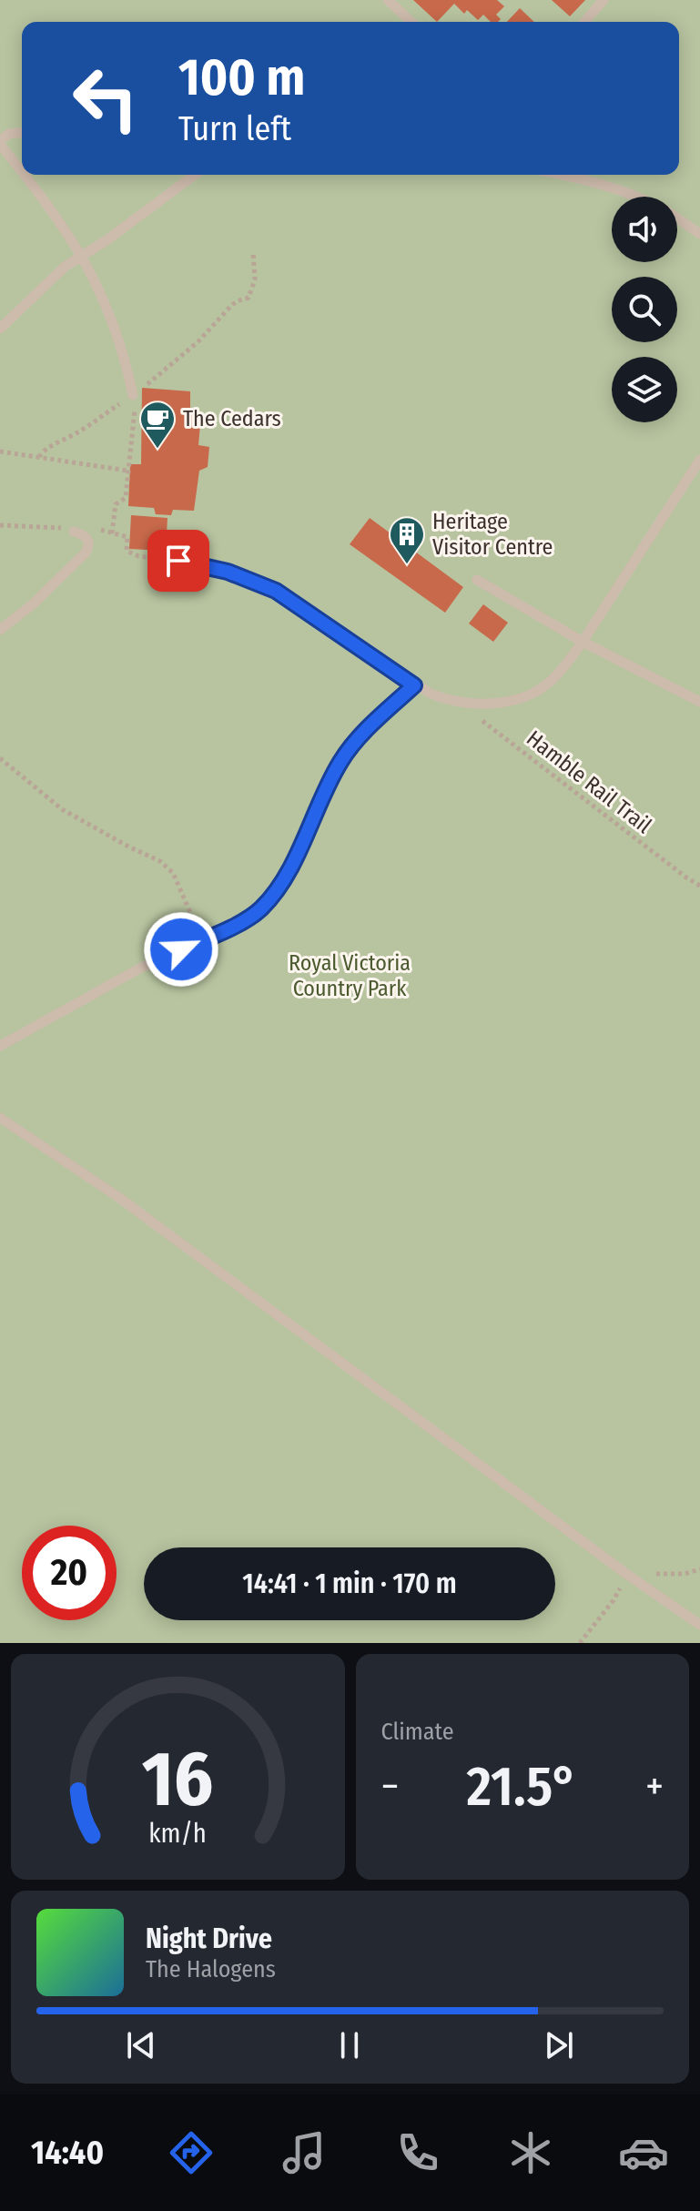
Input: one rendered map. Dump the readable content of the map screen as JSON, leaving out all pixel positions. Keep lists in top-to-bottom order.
{
  "streets": {
    "path": ["Hamble Rail Trail"]
  },
  "parks": ["Royal Victoria Country Park"],
  "places": {
    "cafe": ["The Cedars"],
    "building": ["Heritage Visitor Centre"]
  },
  "page": {
    "turn": ["100 m", "Turn left"],
    "limit": "20",
    "trip": "14:41 · 1 min · 170 m",
    "tile": "Climate",
    "heat": ["−", "21.5°", "+"],
    "song": ["Night Drive", "The Halogens"],
    "tabs": "14:40",
    "gauge": ["16", "km/h"]
  }
}
